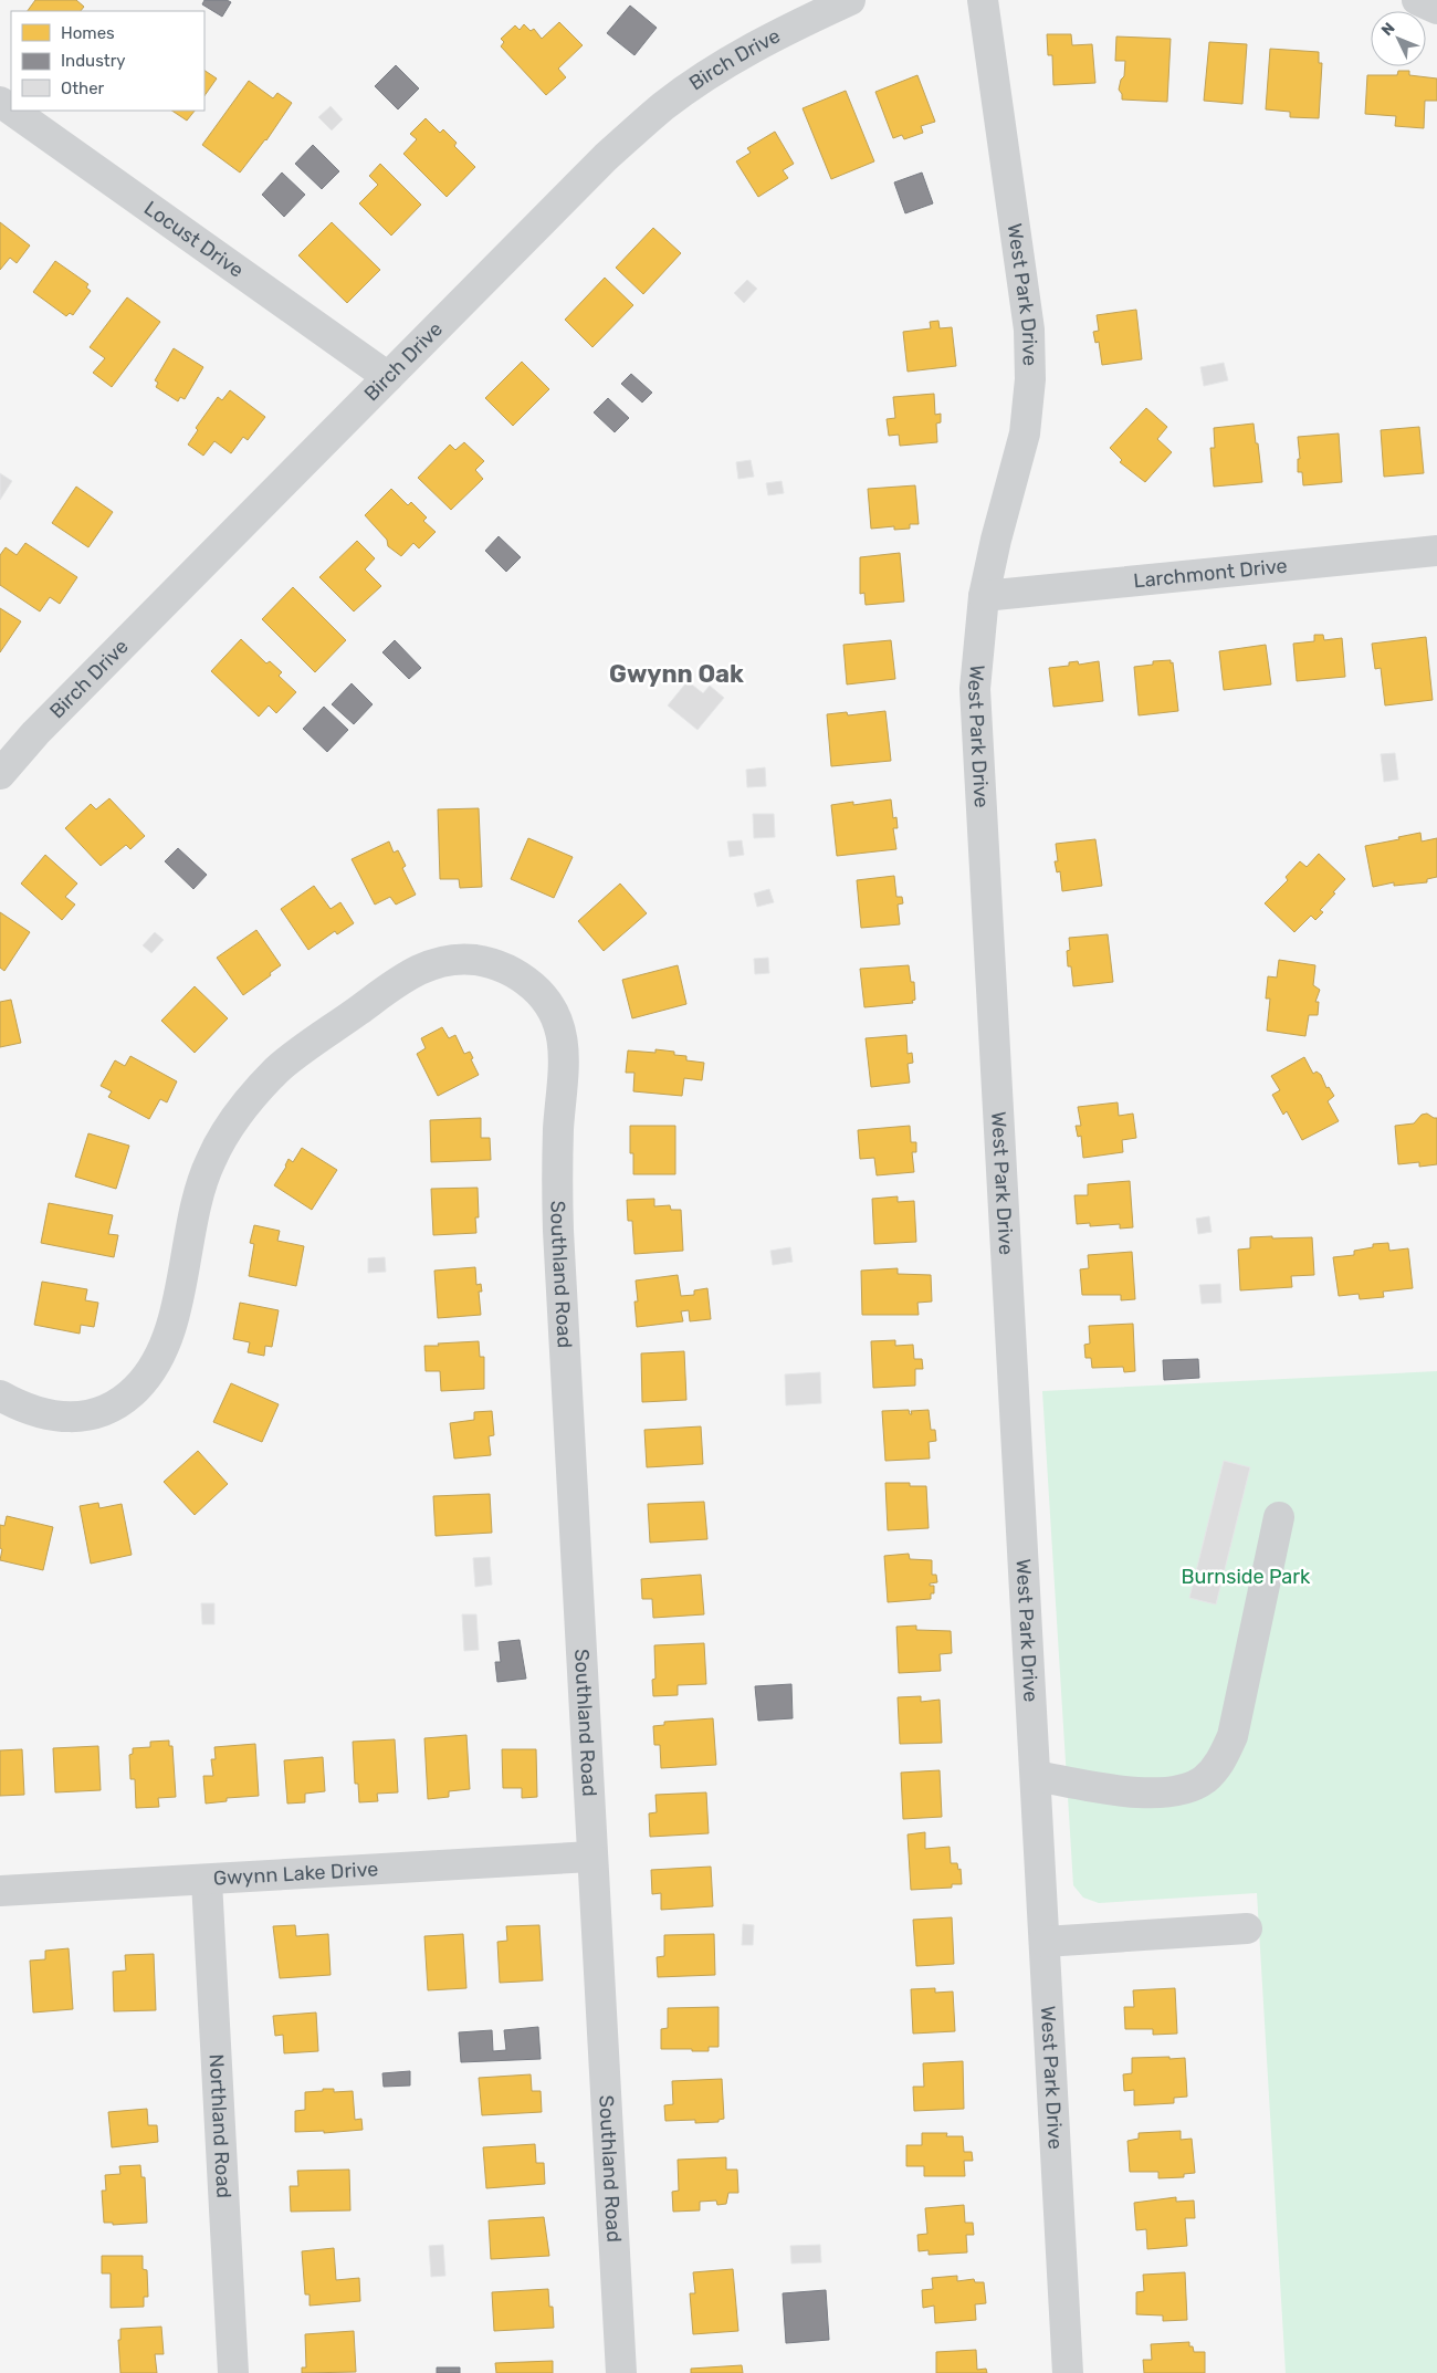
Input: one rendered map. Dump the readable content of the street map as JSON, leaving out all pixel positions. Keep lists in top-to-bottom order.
{
  "streets": {
    "street": [
      "Birch Drive",
      "Locust Drive",
      "West Park Drive",
      "Larchmont Drive",
      "Southland Road",
      "Gwynn Lake Drive",
      "Northland Road"
    ]
  },
  "crossings": [
    ["Birch Drive", "Locust Drive"],
    ["West Park Drive", "Larchmont Drive"],
    ["Southland Road", "Gwynn Lake Drive"],
    ["Gwynn Lake Drive", "Northland Road"]
  ],
  "districts": ["Gwynn Oak"],
  "parks": ["Burnside Park"],
  "legend": ["Homes", "Industry", "Other"],
  "north": "top left"
}
